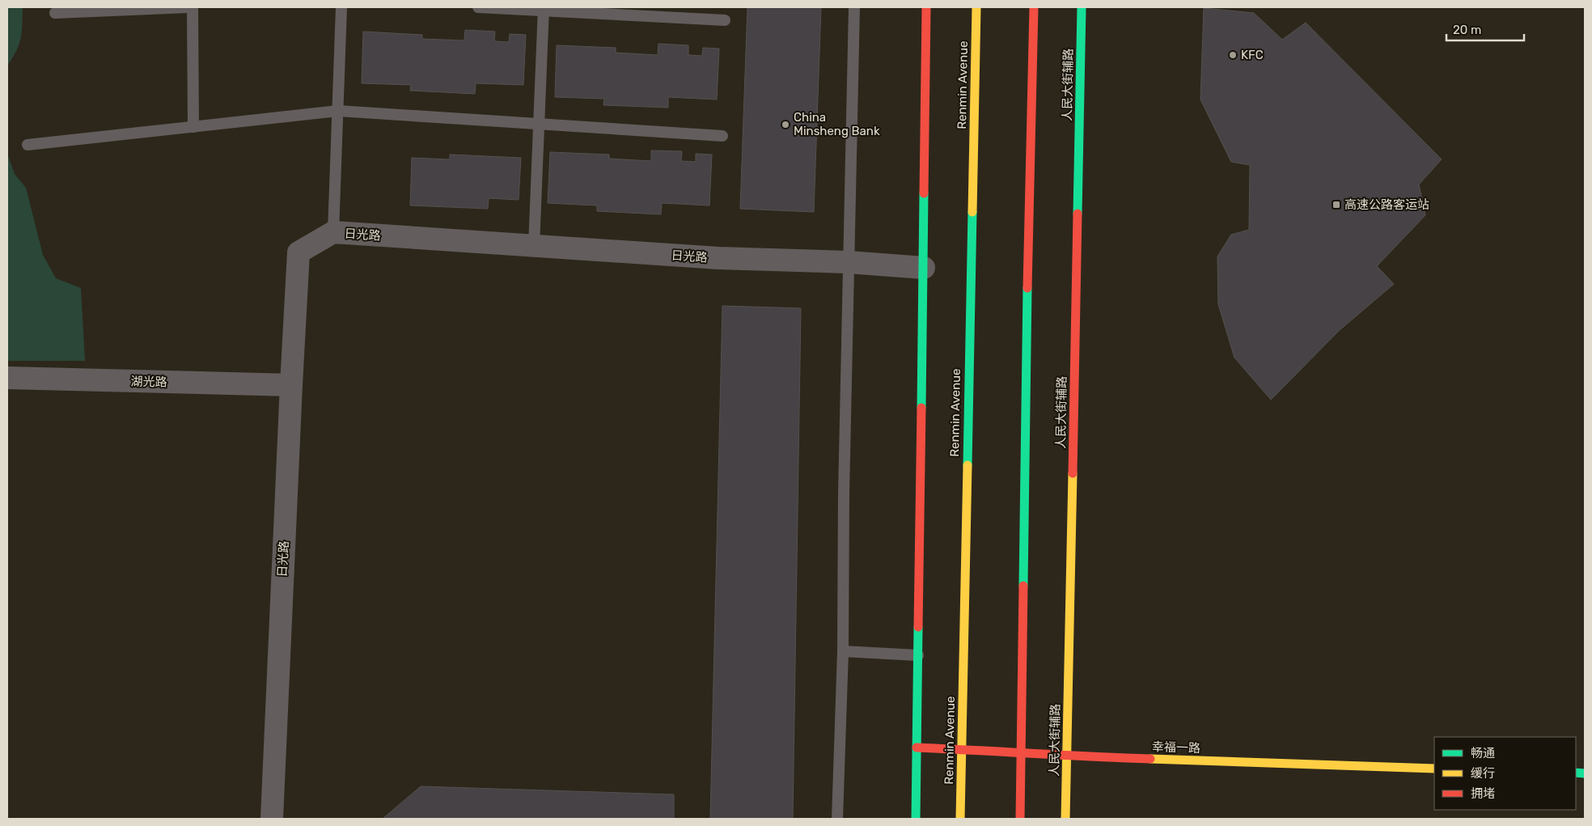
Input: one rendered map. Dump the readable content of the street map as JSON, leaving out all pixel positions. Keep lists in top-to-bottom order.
{
  "streets": {
    "main road": ["Renmin Avenue", "人民大街辅路", "幸福一路"],
    "street": ["日光路", "湖光路"]
  },
  "crossings": [
    ["Renmin Avenue", "幸福一路"],
    ["人民大街辅路", "幸福一路"],
    ["日光路", "湖光路"]
  ],
  "places": {
    "other": ["KFC", "China Minsheng Bank"],
    "transit": ["高速公路客运站"]
  },
  "legend": ["畅通", "缓行", "拥堵"],
  "scale_bar": "20 m"
}
